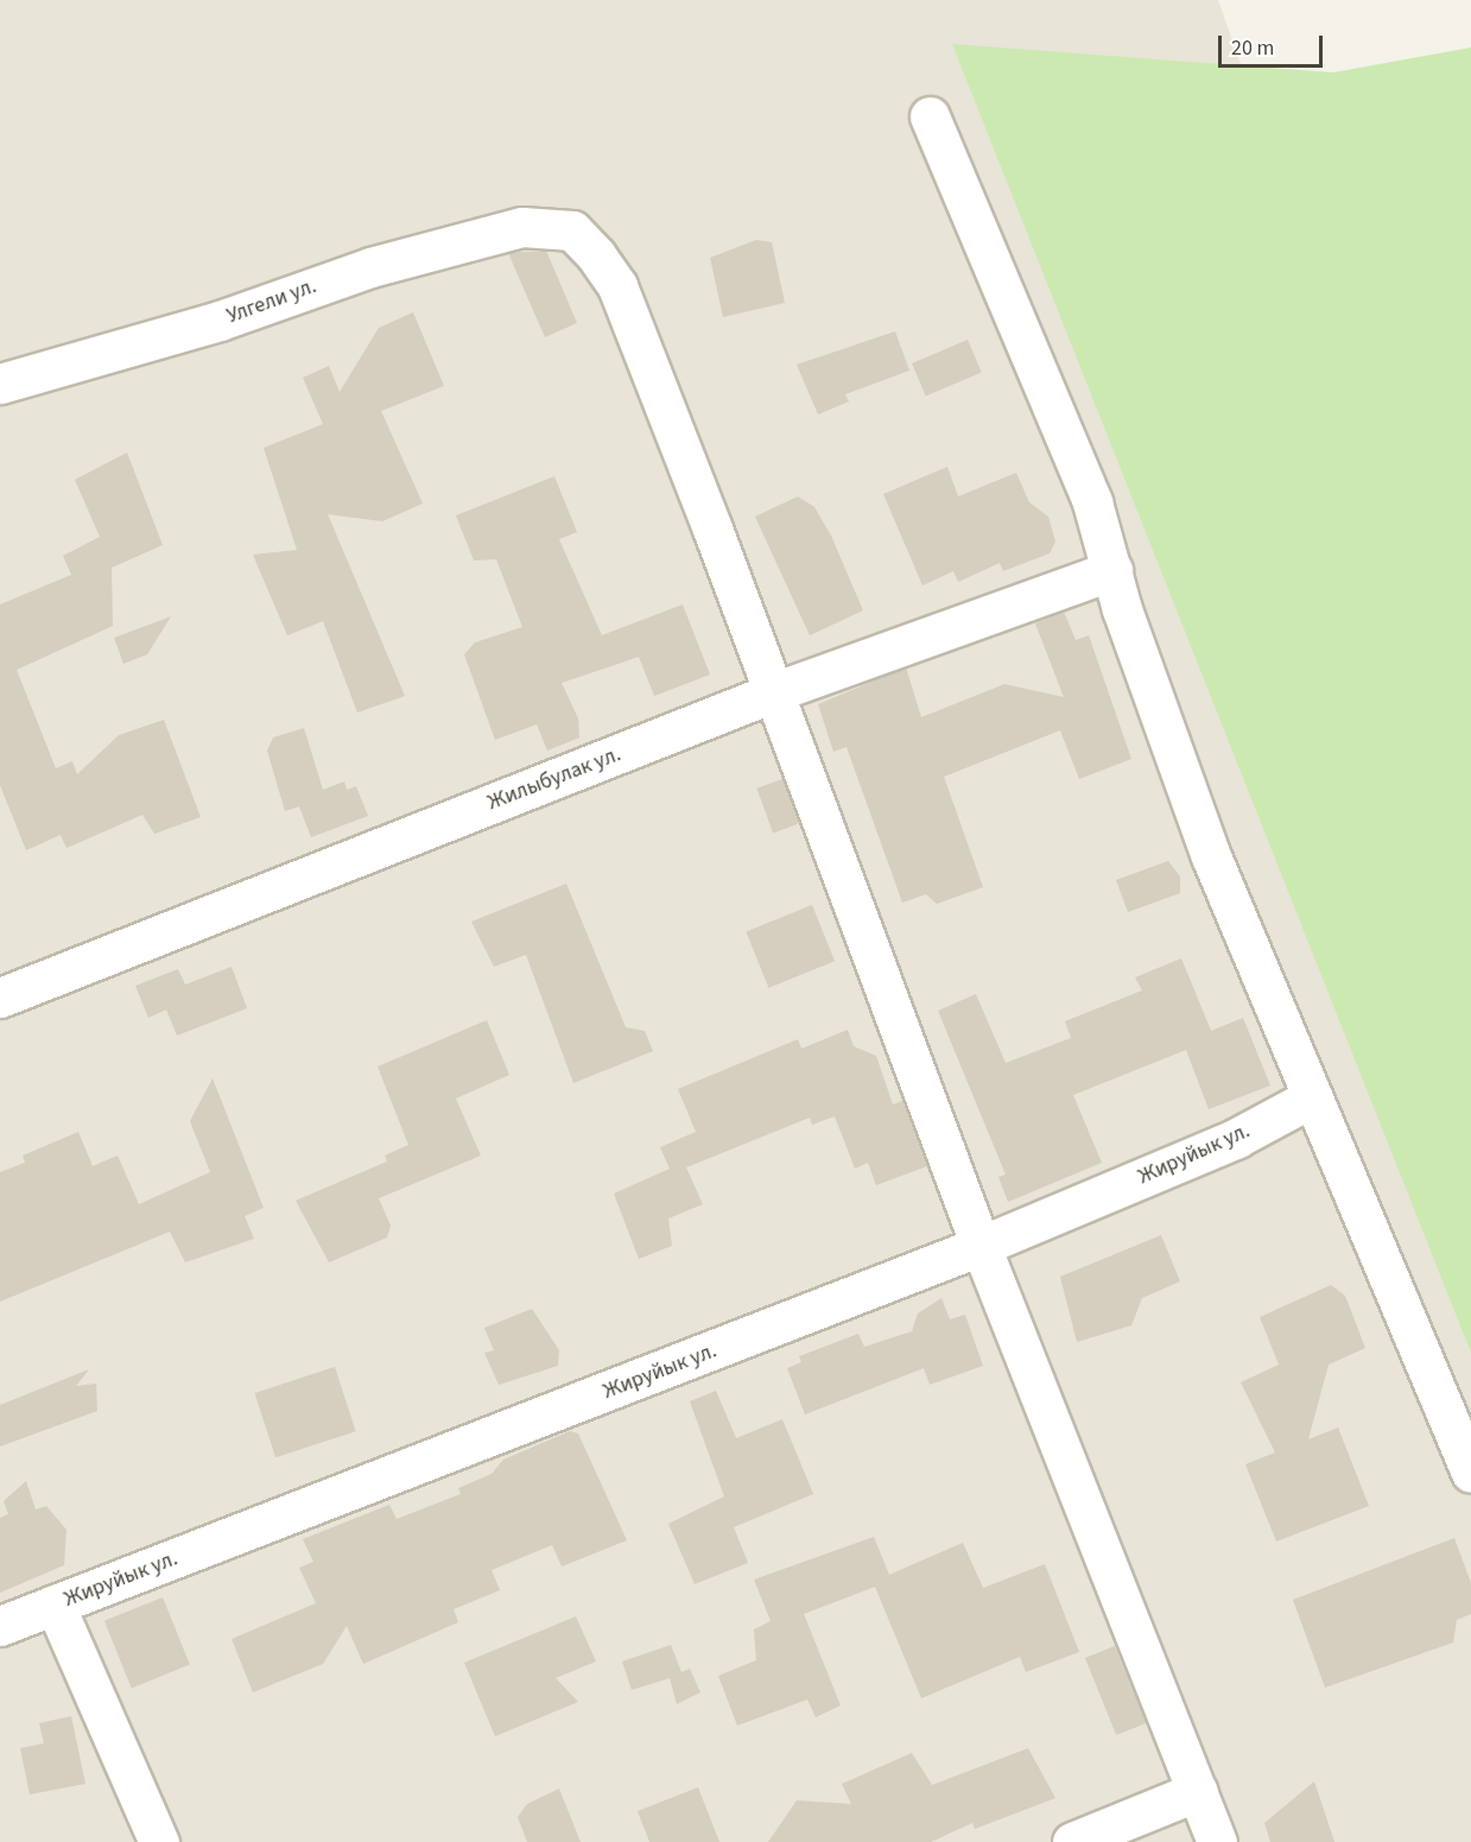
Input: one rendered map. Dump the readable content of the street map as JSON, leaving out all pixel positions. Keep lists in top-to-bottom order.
{
  "streets": {
    "street": ["Улгели ул.", "Жилыбулак ул.", "Жируйык ул."]
  },
  "crossings": [
    ["Улгели ул.", "Жилыбулак ул."]
  ],
  "scale_bar": "20 m"
}
